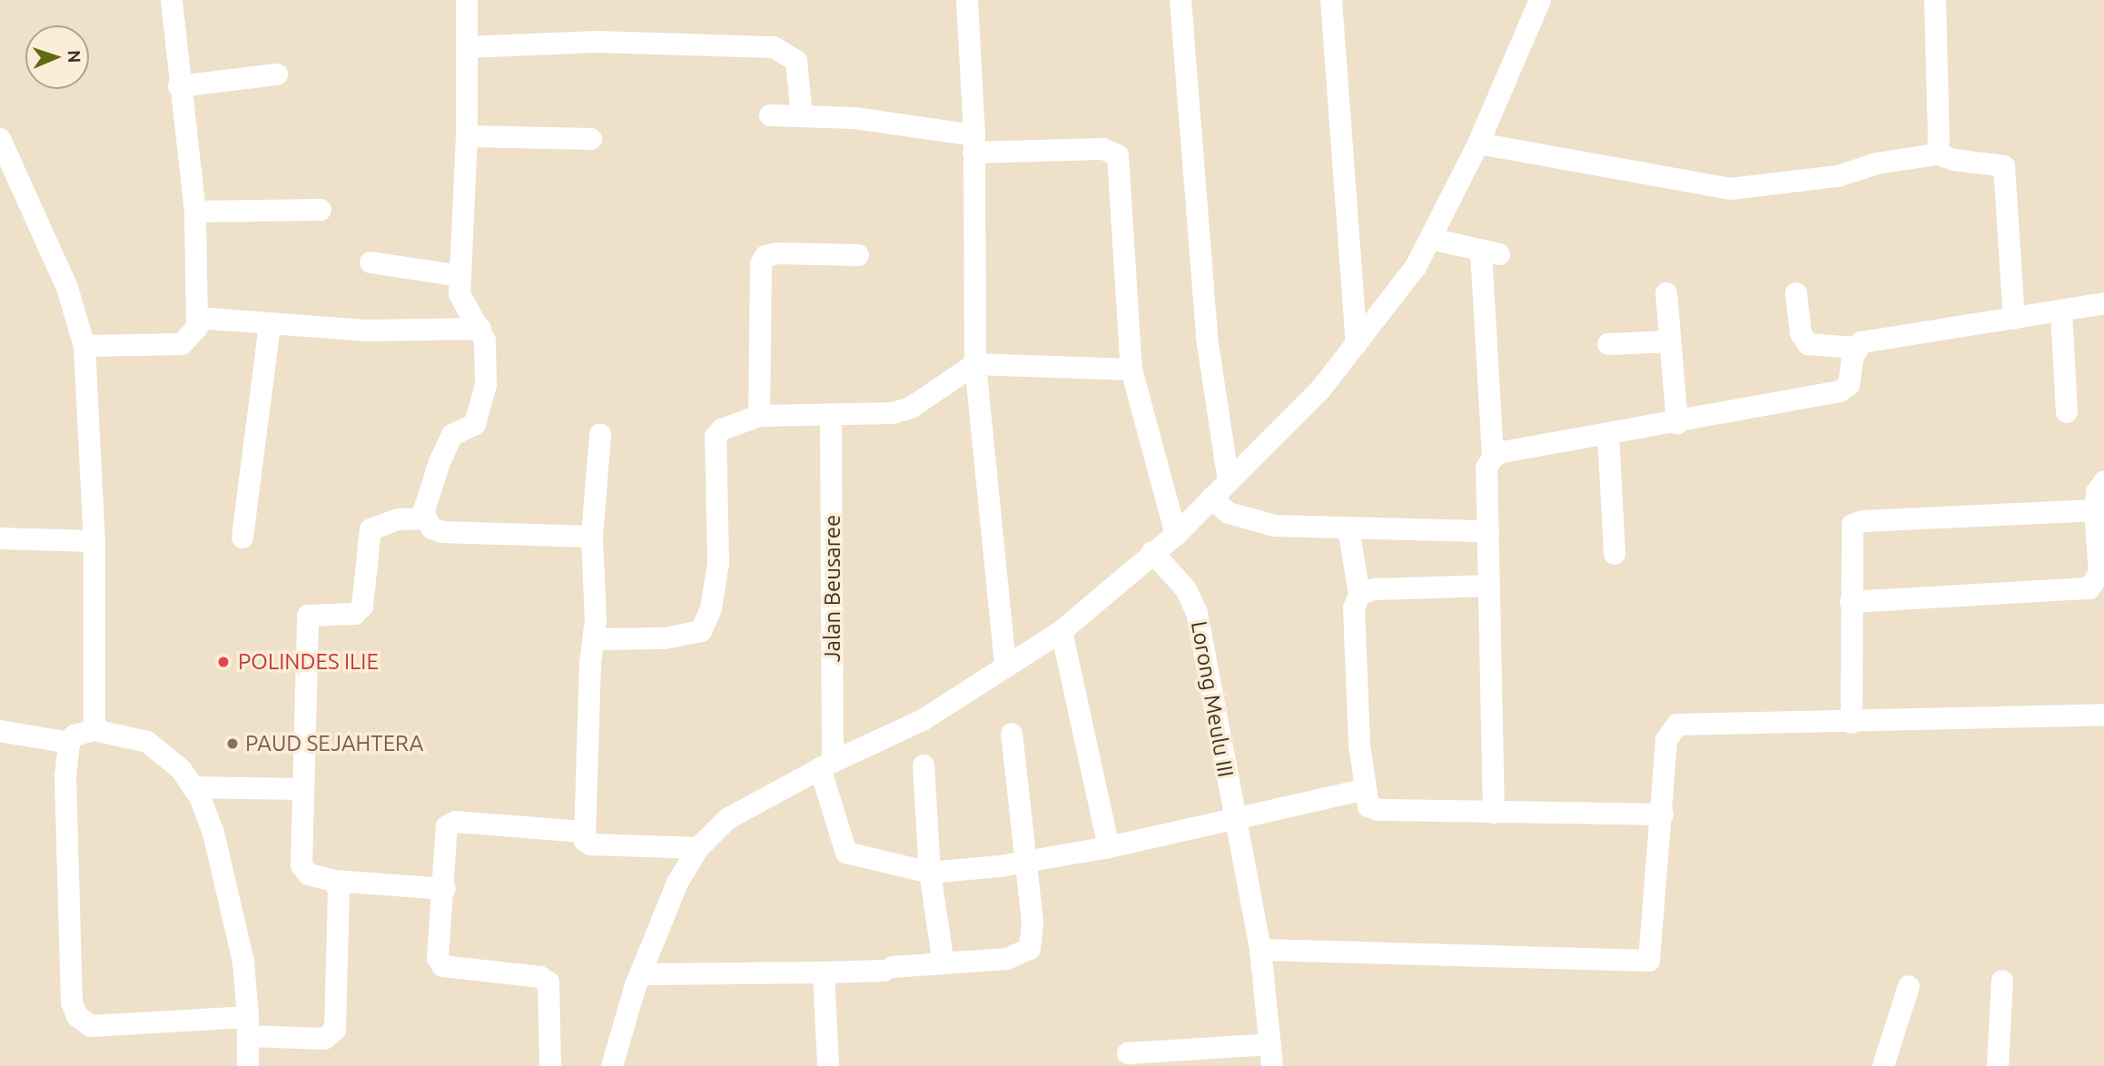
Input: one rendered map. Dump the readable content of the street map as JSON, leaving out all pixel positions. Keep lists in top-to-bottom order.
{
  "streets": {
    "street": ["Jalan Beusaree", "Lorong Meulu III"]
  },
  "places": ["POLINDES ILIE", "PAUD SEJAHTERA"],
  "north": "right"
}
